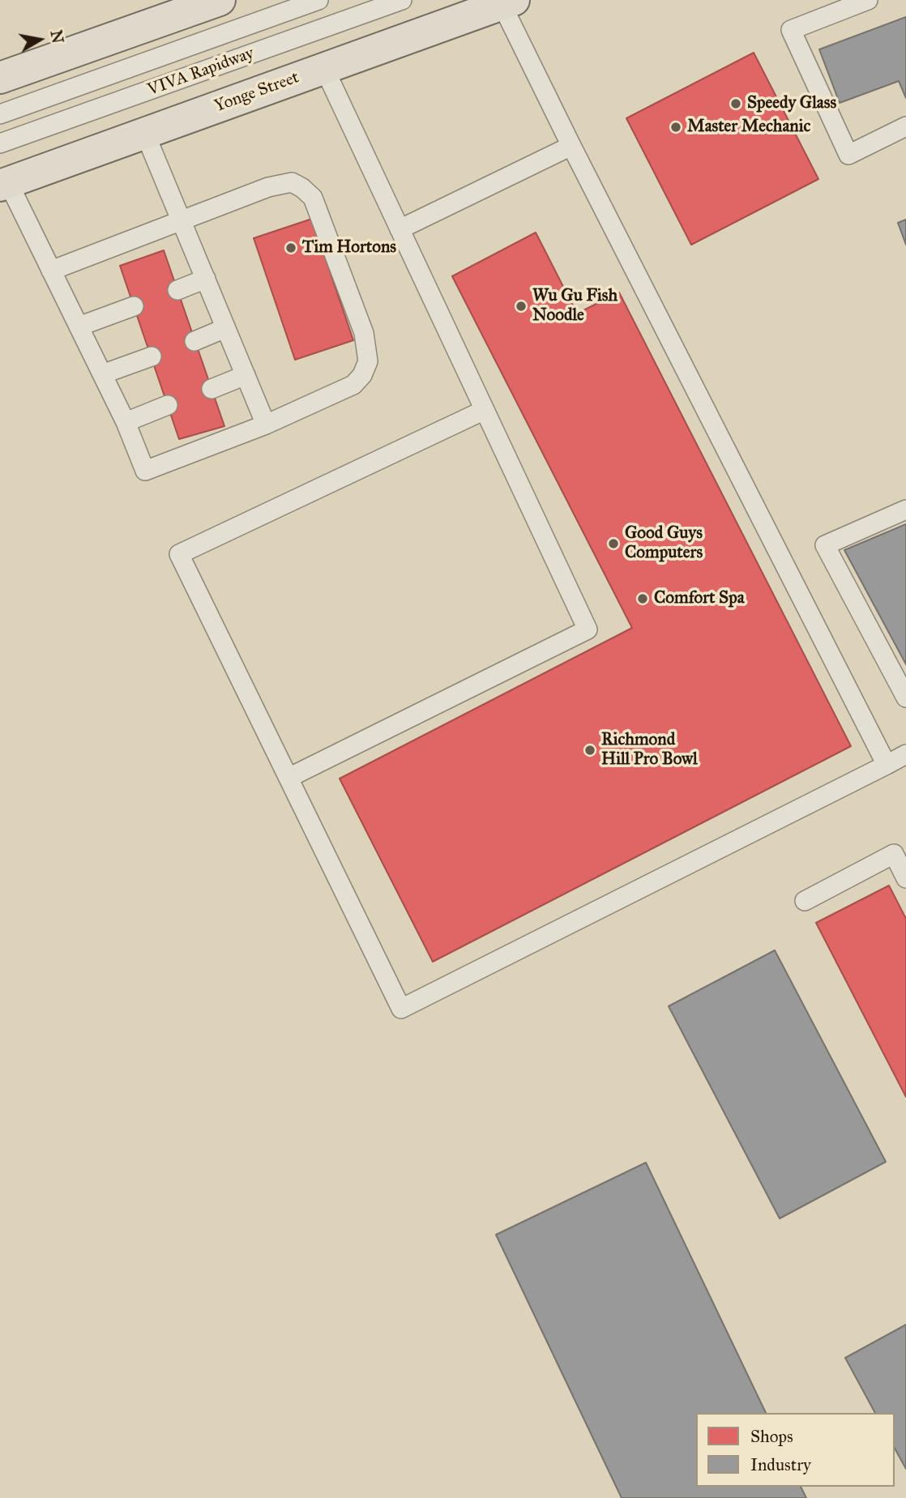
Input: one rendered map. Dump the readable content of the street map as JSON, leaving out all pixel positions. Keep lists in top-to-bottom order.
{
  "streets": {
    "main road": ["Yonge Street"],
    "lane": ["VIVA Rapidway"]
  },
  "places": [
    "Speedy Glass",
    "Master Mechanic",
    "Tim Hortons",
    "Wu Gu Fish Noodle",
    "Good Guys Computers",
    "Comfort Spa",
    "Richmond Hill Pro Bowl"
  ],
  "legend": ["Shops", "Industry"],
  "north": "right"
}
